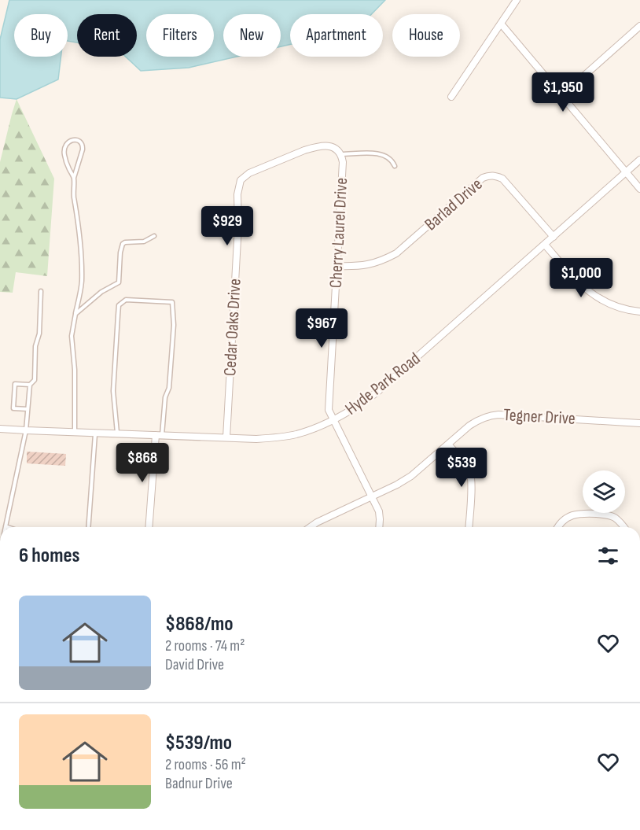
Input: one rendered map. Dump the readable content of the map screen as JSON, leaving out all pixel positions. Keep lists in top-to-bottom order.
{
  "streets": {
    "street": [
      "Barlad Drive",
      "Cherry Laurel Drive",
      "Cedar Oaks Drive",
      "Hyde Park Road",
      "Tegner Drive"
    ]
  },
  "crossings": [
    ["Barlad Drive", "Cherry Laurel Drive"],
    ["Barlad Drive", "Hyde Park Road"],
    ["Cherry Laurel Drive", "Cedar Oaks Drive"],
    ["Cherry Laurel Drive", "Hyde Park Road"],
    ["Cherry Laurel Drive", "Tegner Drive"],
    ["Cedar Oaks Drive", "Hyde Park Road"]
  ],
  "page": {
    "chip": [
      "Buy",
      "Rent",
      "Filters",
      "New",
      "Apartment",
      "House"
    ],
    "price": [
      "$1,950",
      "$929",
      "$1,000",
      "$967",
      "$868",
      "$539"
    ],
    "heading": "6 homes",
    "list": [
      {
        "name": "$868/mo",
        "note": "2 rooms · 74 m² · David Drive"
      },
      {
        "name": "$539/mo",
        "note": "2 rooms · 56 m² · Badnur Drive"
      }
    ]
  }
}
